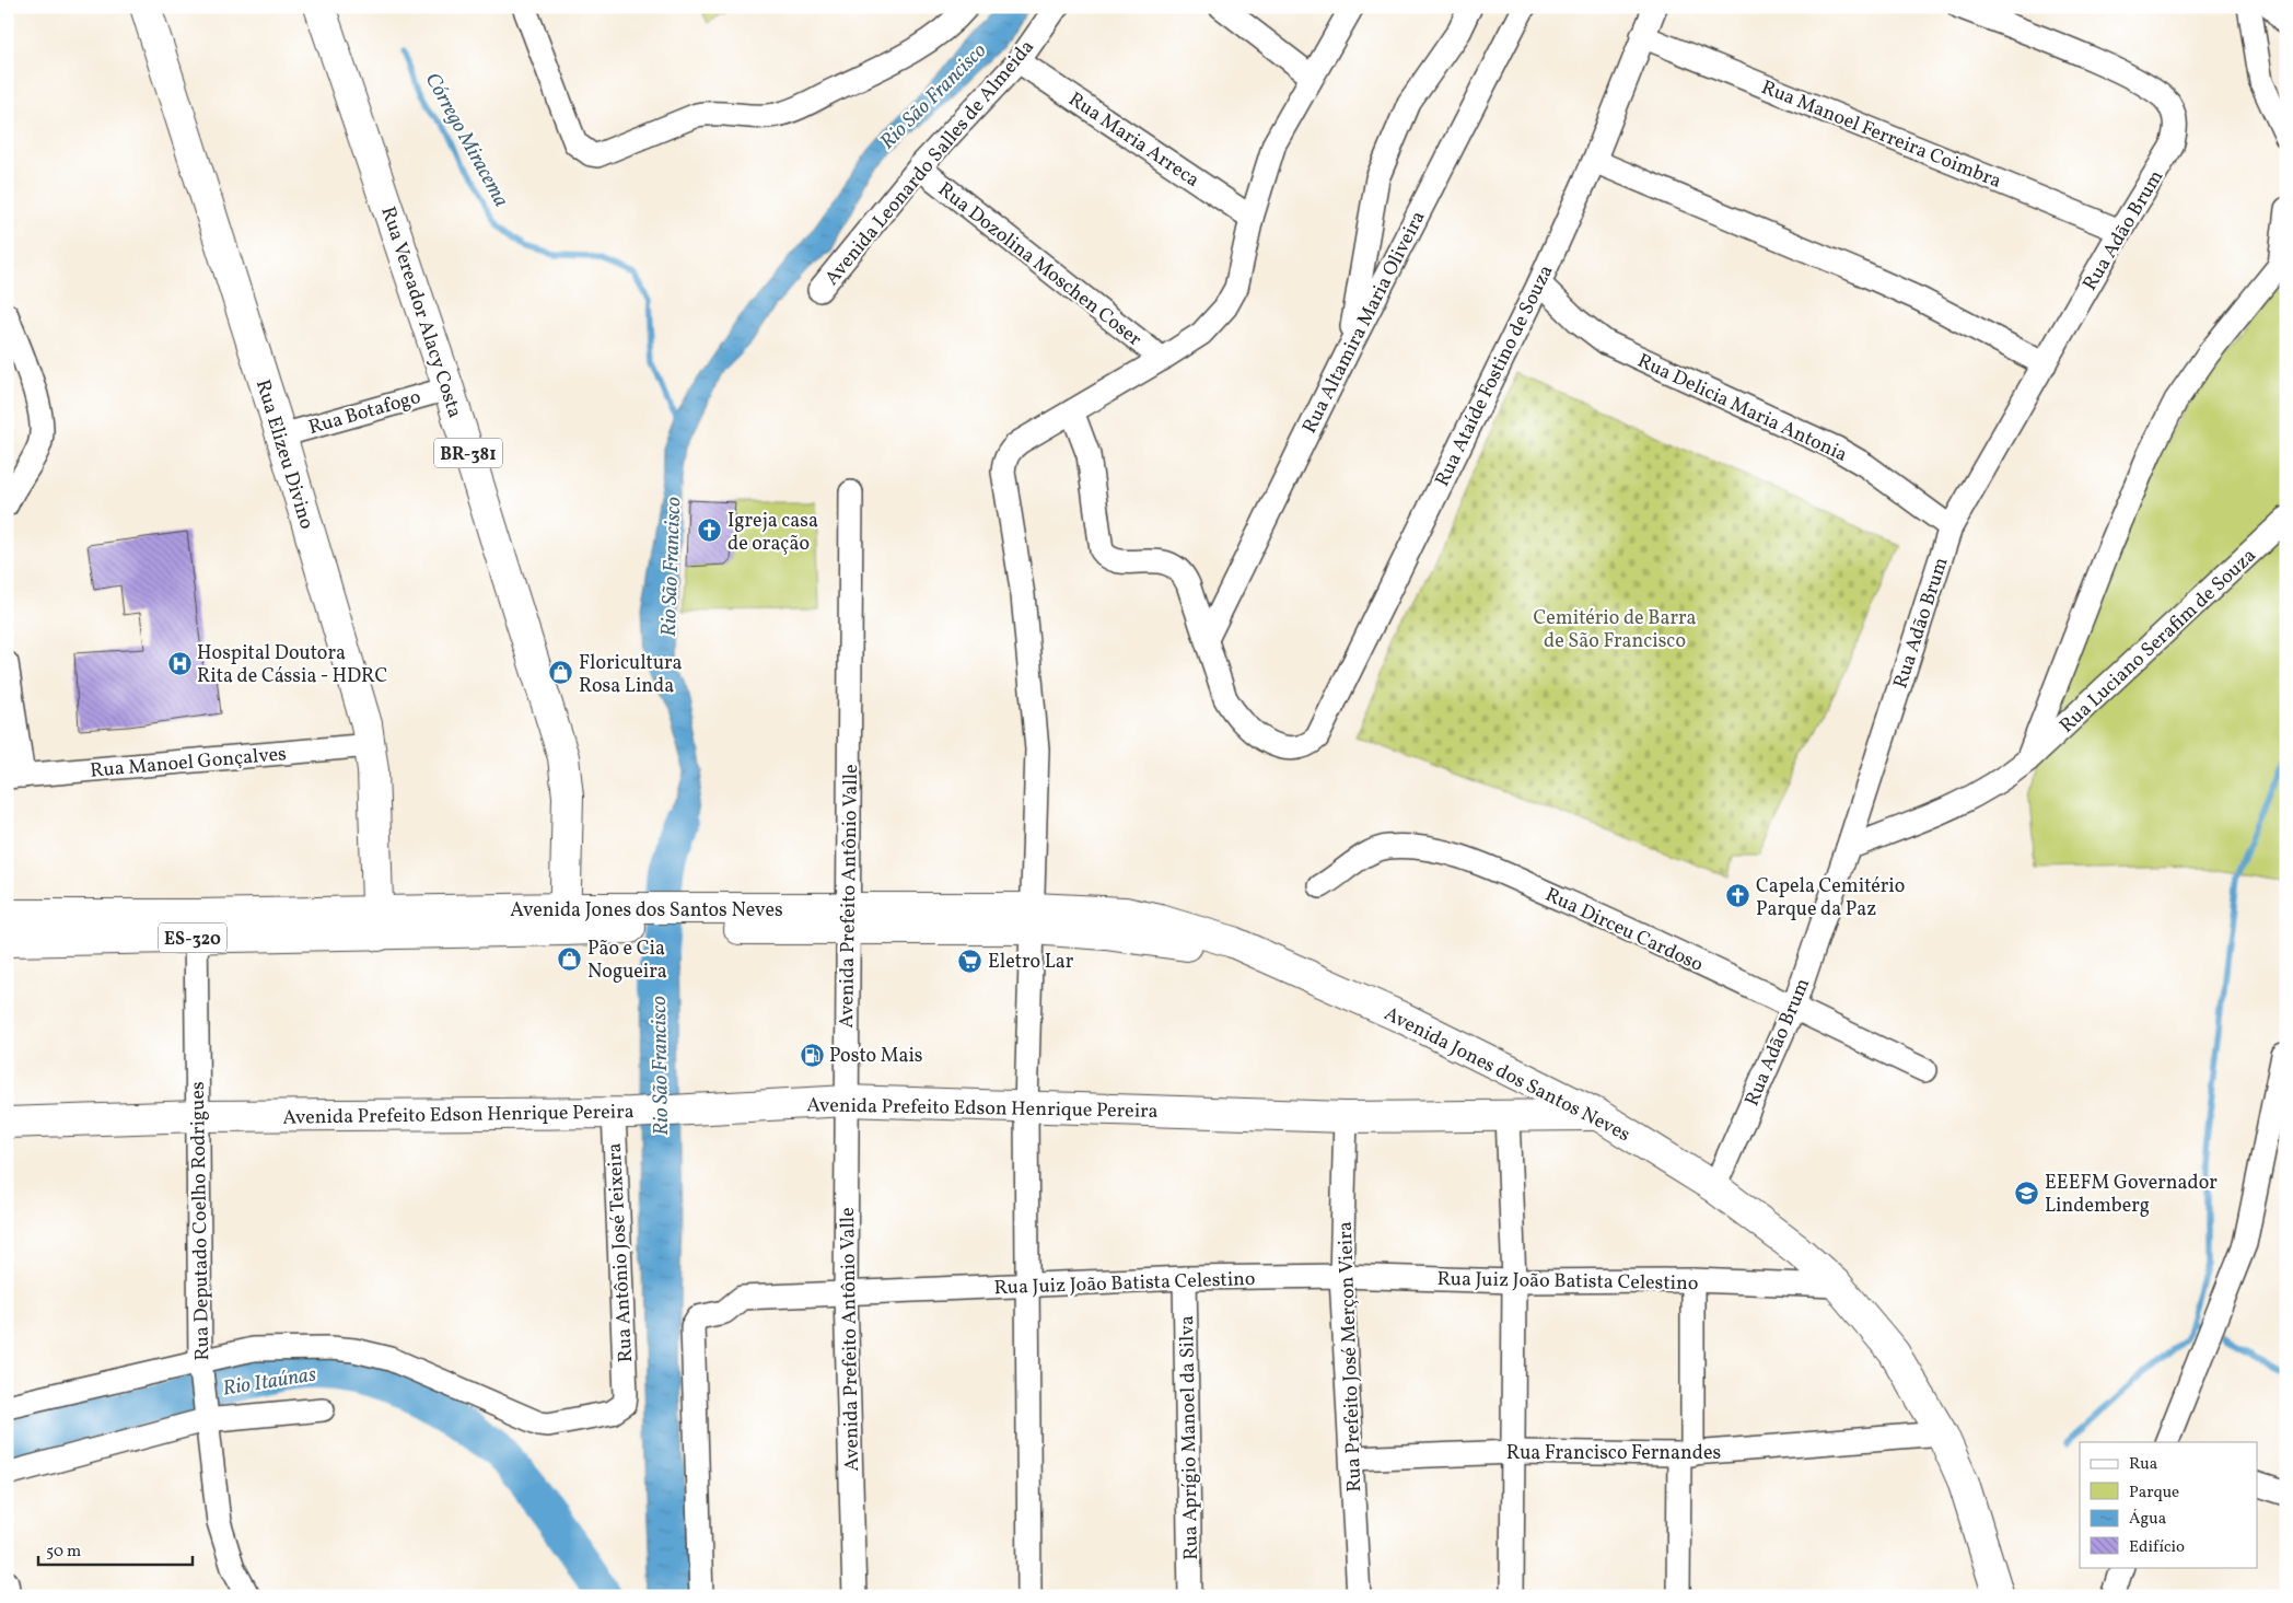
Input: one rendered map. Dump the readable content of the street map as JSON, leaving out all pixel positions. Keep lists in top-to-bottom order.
{
  "streets": {
    "main road": [
      "Rua Vereador Alacy Costa",
      "BR-381",
      "Rua Elizeu Divino",
      "Avenida Jones dos Santos Neves",
      "ES-320",
      "Avenida Prefeito Edson Henrique Pereira"
    ],
    "street": [
      "Rua Manoel Ferreira Coimbra",
      "Rua Maria Arreca",
      "Avenida Leonardo Salles de Almeida",
      "Rua Adão Brum",
      "Rua Dozolina Moschen Coser",
      "Rua Altamira Maria Oliveira",
      "Rua Ataíde Fostino de Souza",
      "Rua Delicia Maria Antonia",
      "Rua Botafogo",
      "Rua Luciano Serafim de Souza",
      "Rua Manoel Gonçalves",
      "Avenida Prefeito Antônio Valle",
      "Rua Dirceu Cardoso",
      "Rua Deputado Coelho Rodrigues",
      "Rua Antônio José Teixeira",
      "Rua Juiz João Batista Celestino",
      "Rua Prefeito José Merçon Vieira",
      "Rua Aprígio Manoel da Silva",
      "Rua Francisco Fernandes"
    ]
  },
  "crossings": [
    ["Rua Manoel Ferreira Coimbra", "Rua Adão Brum"],
    ["Rua Manoel Ferreira Coimbra", "Rua Ataíde Fostino de Souza"],
    ["Rua Maria Arreca", "Avenida Leonardo Salles de Almeida"],
    ["Avenida Leonardo Salles de Almeida", "Rua Dozolina Moschen Coser"],
    ["Rua Adão Brum", "Rua Delicia Maria Antonia"],
    ["Rua Adão Brum", "Rua Luciano Serafim de Souza"],
    ["Rua Adão Brum", "Avenida Jones dos Santos Neves"],
    ["Rua Adão Brum", "Rua Dirceu Cardoso"],
    ["Rua Vereador Alacy Costa", "Rua Botafogo"],
    ["Rua Vereador Alacy Costa", "Avenida Jones dos Santos Neves"],
    ["Rua Altamira Maria Oliveira", "Rua Ataíde Fostino de Souza"],
    ["Rua Ataíde Fostino de Souza", "Rua Delicia Maria Antonia"],
    ["Rua Botafogo", "Rua Elizeu Divino"],
    ["Rua Elizeu Divino", "Rua Manoel Gonçalves"],
    ["Rua Elizeu Divino", "Avenida Jones dos Santos Neves"],
    ["Avenida Prefeito Antônio Valle", "Avenida Jones dos Santos Neves"],
    ["Avenida Prefeito Antônio Valle", "Avenida Prefeito Edson Henrique Pereira"],
    ["Avenida Prefeito Antônio Valle", "Rua Juiz João Batista Celestino"],
    ["Avenida Jones dos Santos Neves", "Avenida Prefeito Edson Henrique Pereira"],
    ["Avenida Jones dos Santos Neves", "Rua Deputado Coelho Rodrigues"],
    ["Avenida Jones dos Santos Neves", "Rua Juiz João Batista Celestino"],
    ["Avenida Jones dos Santos Neves", "Rua Francisco Fernandes"],
    ["Avenida Prefeito Edson Henrique Pereira", "Rua Deputado Coelho Rodrigues"],
    ["Avenida Prefeito Edson Henrique Pereira", "Rua Antônio José Teixeira"],
    ["Avenida Prefeito Edson Henrique Pereira", "Rua Prefeito José Merçon Vieira"],
    ["Rua Deputado Coelho Rodrigues", "Rua Antônio José Teixeira"],
    ["Rua Juiz João Batista Celestino", "Rua Prefeito José Merçon Vieira"],
    ["Rua Juiz João Batista Celestino", "Rua Aprígio Manoel da Silva"],
    ["Rua Prefeito José Merçon Vieira", "Rua Francisco Fernandes"]
  ],
  "water": ["Rio São Francisco", "Córrego Miracema", "Rio Itaúnas"],
  "parks": ["Cemitério de Barra de São Francisco"],
  "places": {
    "church": ["Igreja casa de oração", "Capela Cemitério Parque da Paz"],
    "hospital": ["Hospital Doutora Rita de Cássia - HDRC"],
    "shop": ["Floricultura Rosa Linda", "Pão e Cia Nogueira"],
    "supermarket": ["Eletro Lar"],
    "fuel station": ["Posto Mais"],
    "school or university": ["EEEFM Governador Lindemberg"]
  },
  "legend": [
    "Rua",
    "Parque",
    "Água",
    "Edifício"
  ],
  "scale_bar": "50 m"
}
